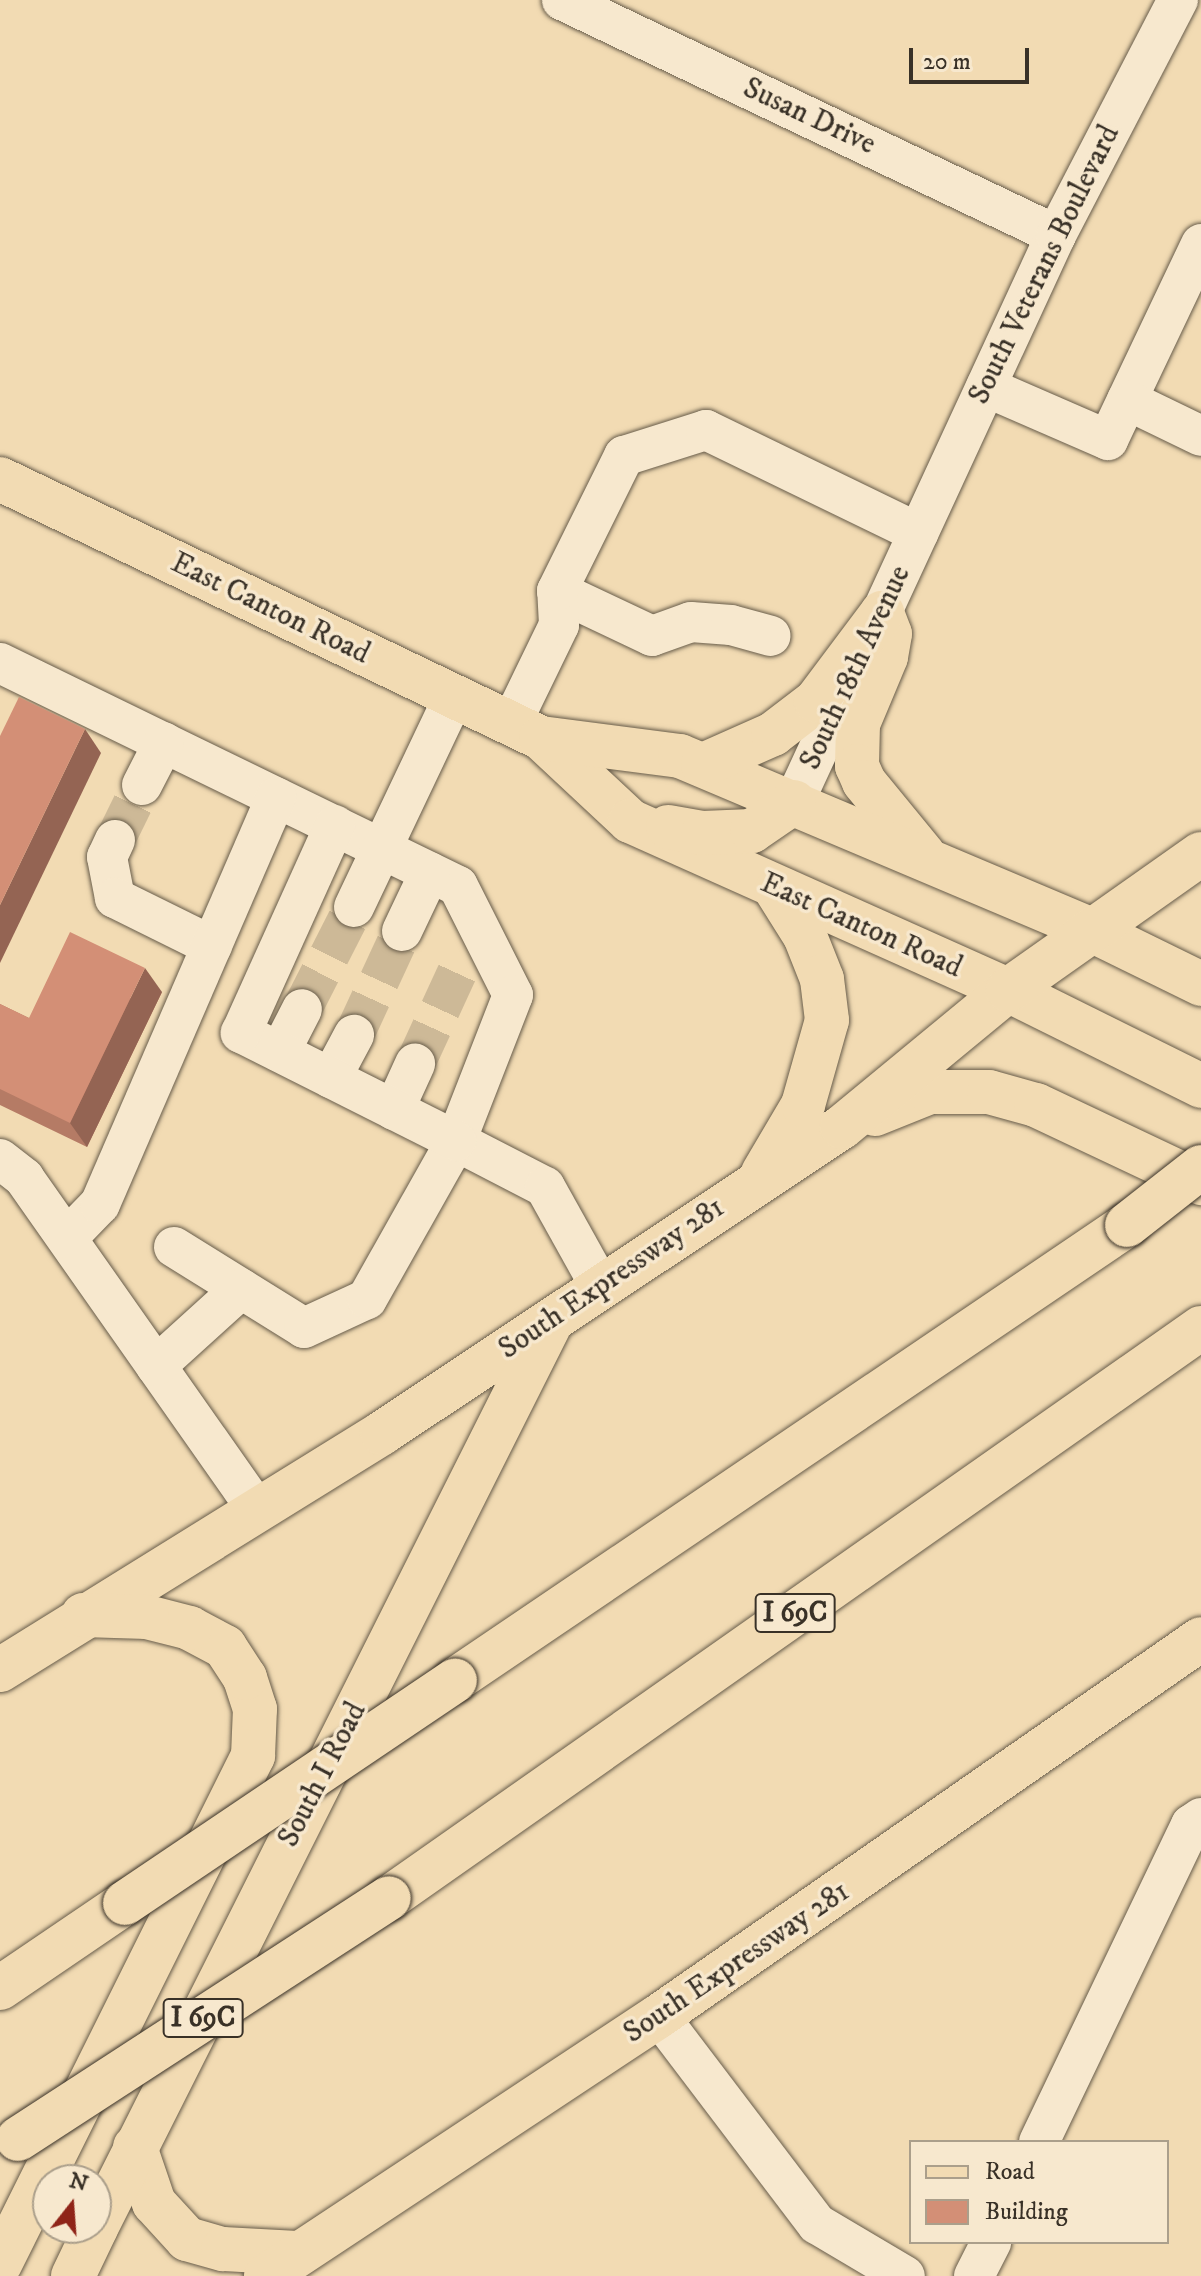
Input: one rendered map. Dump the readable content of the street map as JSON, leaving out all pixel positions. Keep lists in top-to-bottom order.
{
  "streets": {
    "main road": [
      "East Canton Road",
      "South Expressway 281",
      "I 69C",
      "South I Road"
    ],
    "street": ["Susan Drive", "South Veterans Boulevard", "South 18th Avenue"]
  },
  "crossings": [
    ["Susan Drive", "South Veterans Boulevard"],
    ["South Veterans Boulevard", "South 18th Avenue"],
    ["East Canton Road", "South 18th Avenue"],
    ["East Canton Road", "South Expressway 281"],
    ["South Expressway 281", "South I Road"]
  ],
  "legend": ["Road", "Building"],
  "scale_bar": "20 m",
  "north": "top"
}
